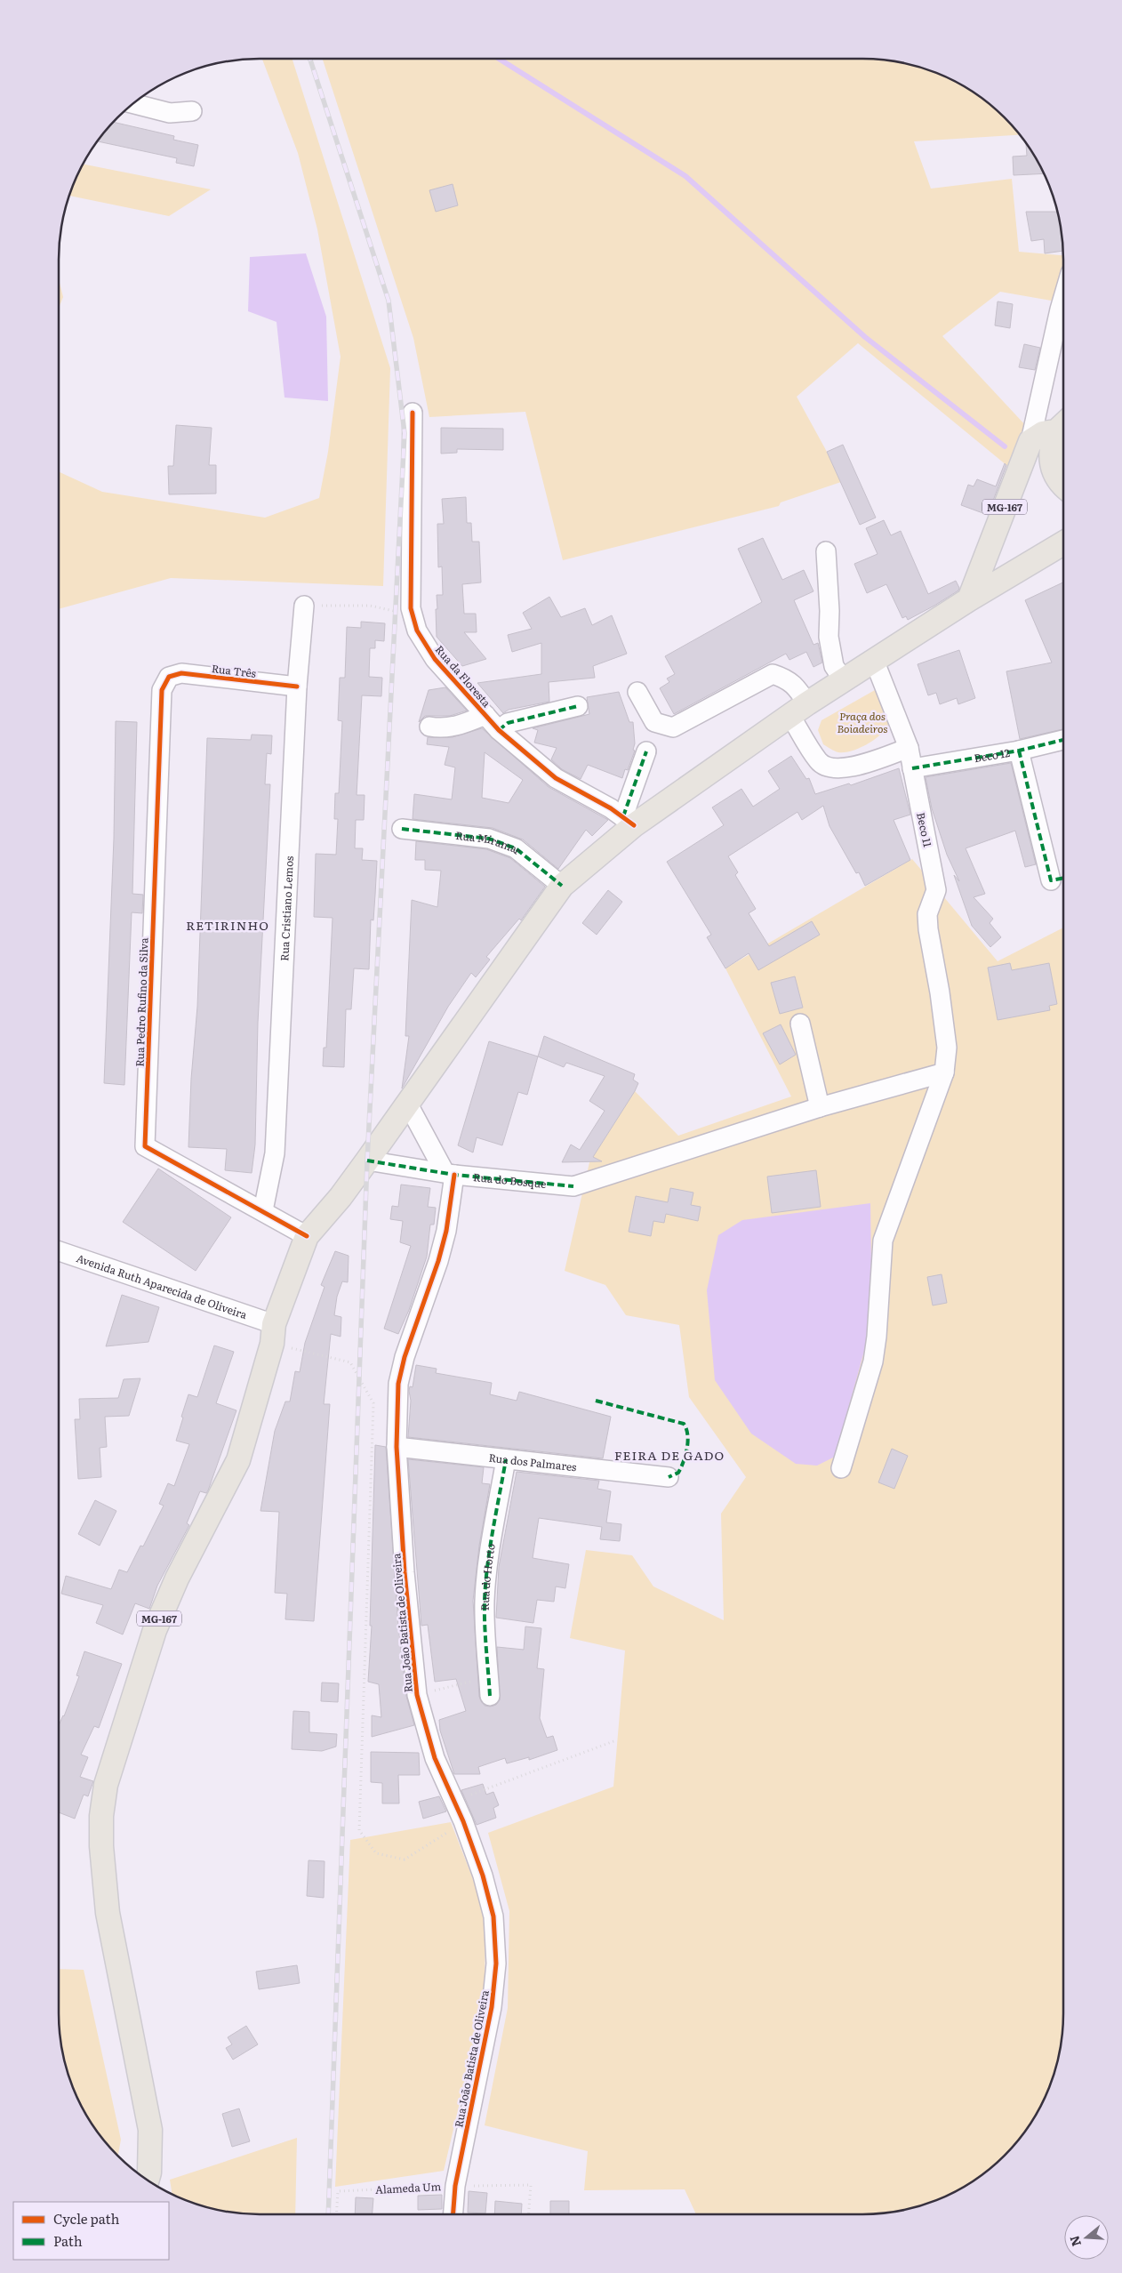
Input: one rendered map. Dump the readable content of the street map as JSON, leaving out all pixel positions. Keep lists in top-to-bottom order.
{
  "streets": {
    "main road": ["MG-167"],
    "street": [
      "Rua Três",
      "Rua da Floresta",
      "Beco 12",
      "Beco 11",
      "Rua Miramar",
      "Rua Cristiano Lemos",
      "Rua Pedro Rufino da Silva",
      "Rua do Bosque",
      "Avenida Ruth Aparecida de Oliveira",
      "Rua dos Palmares",
      "Rua do Horto",
      "Rua João Batista de Oliveira"
    ],
    "path": ["Alameda Um"]
  },
  "crossings": [
    ["MG-167", "Rua da Floresta"],
    ["MG-167", "Beco 11"],
    ["MG-167", "Rua Miramar"],
    ["MG-167", "Rua Pedro Rufino da Silva"],
    ["MG-167", "Rua do Bosque"],
    ["MG-167", "Avenida Ruth Aparecida de Oliveira"],
    ["Rua Três", "Rua Cristiano Lemos"],
    ["Rua Três", "Rua Pedro Rufino da Silva"],
    ["Beco 12", "Beco 11"],
    ["Rua Cristiano Lemos", "Rua Pedro Rufino da Silva"],
    ["Rua do Bosque", "Rua João Batista de Oliveira"],
    ["Rua dos Palmares", "Rua do Horto"],
    ["Rua dos Palmares", "Rua João Batista de Oliveira"],
    ["Rua João Batista de Oliveira", "Alameda Um"]
  ],
  "districts": ["RETIRINHO", "FEIRA DE GADO"],
  "parks": ["Praça dos Boiadeiros"],
  "legend": ["Cycle path", "Path"],
  "north": "left"
}
